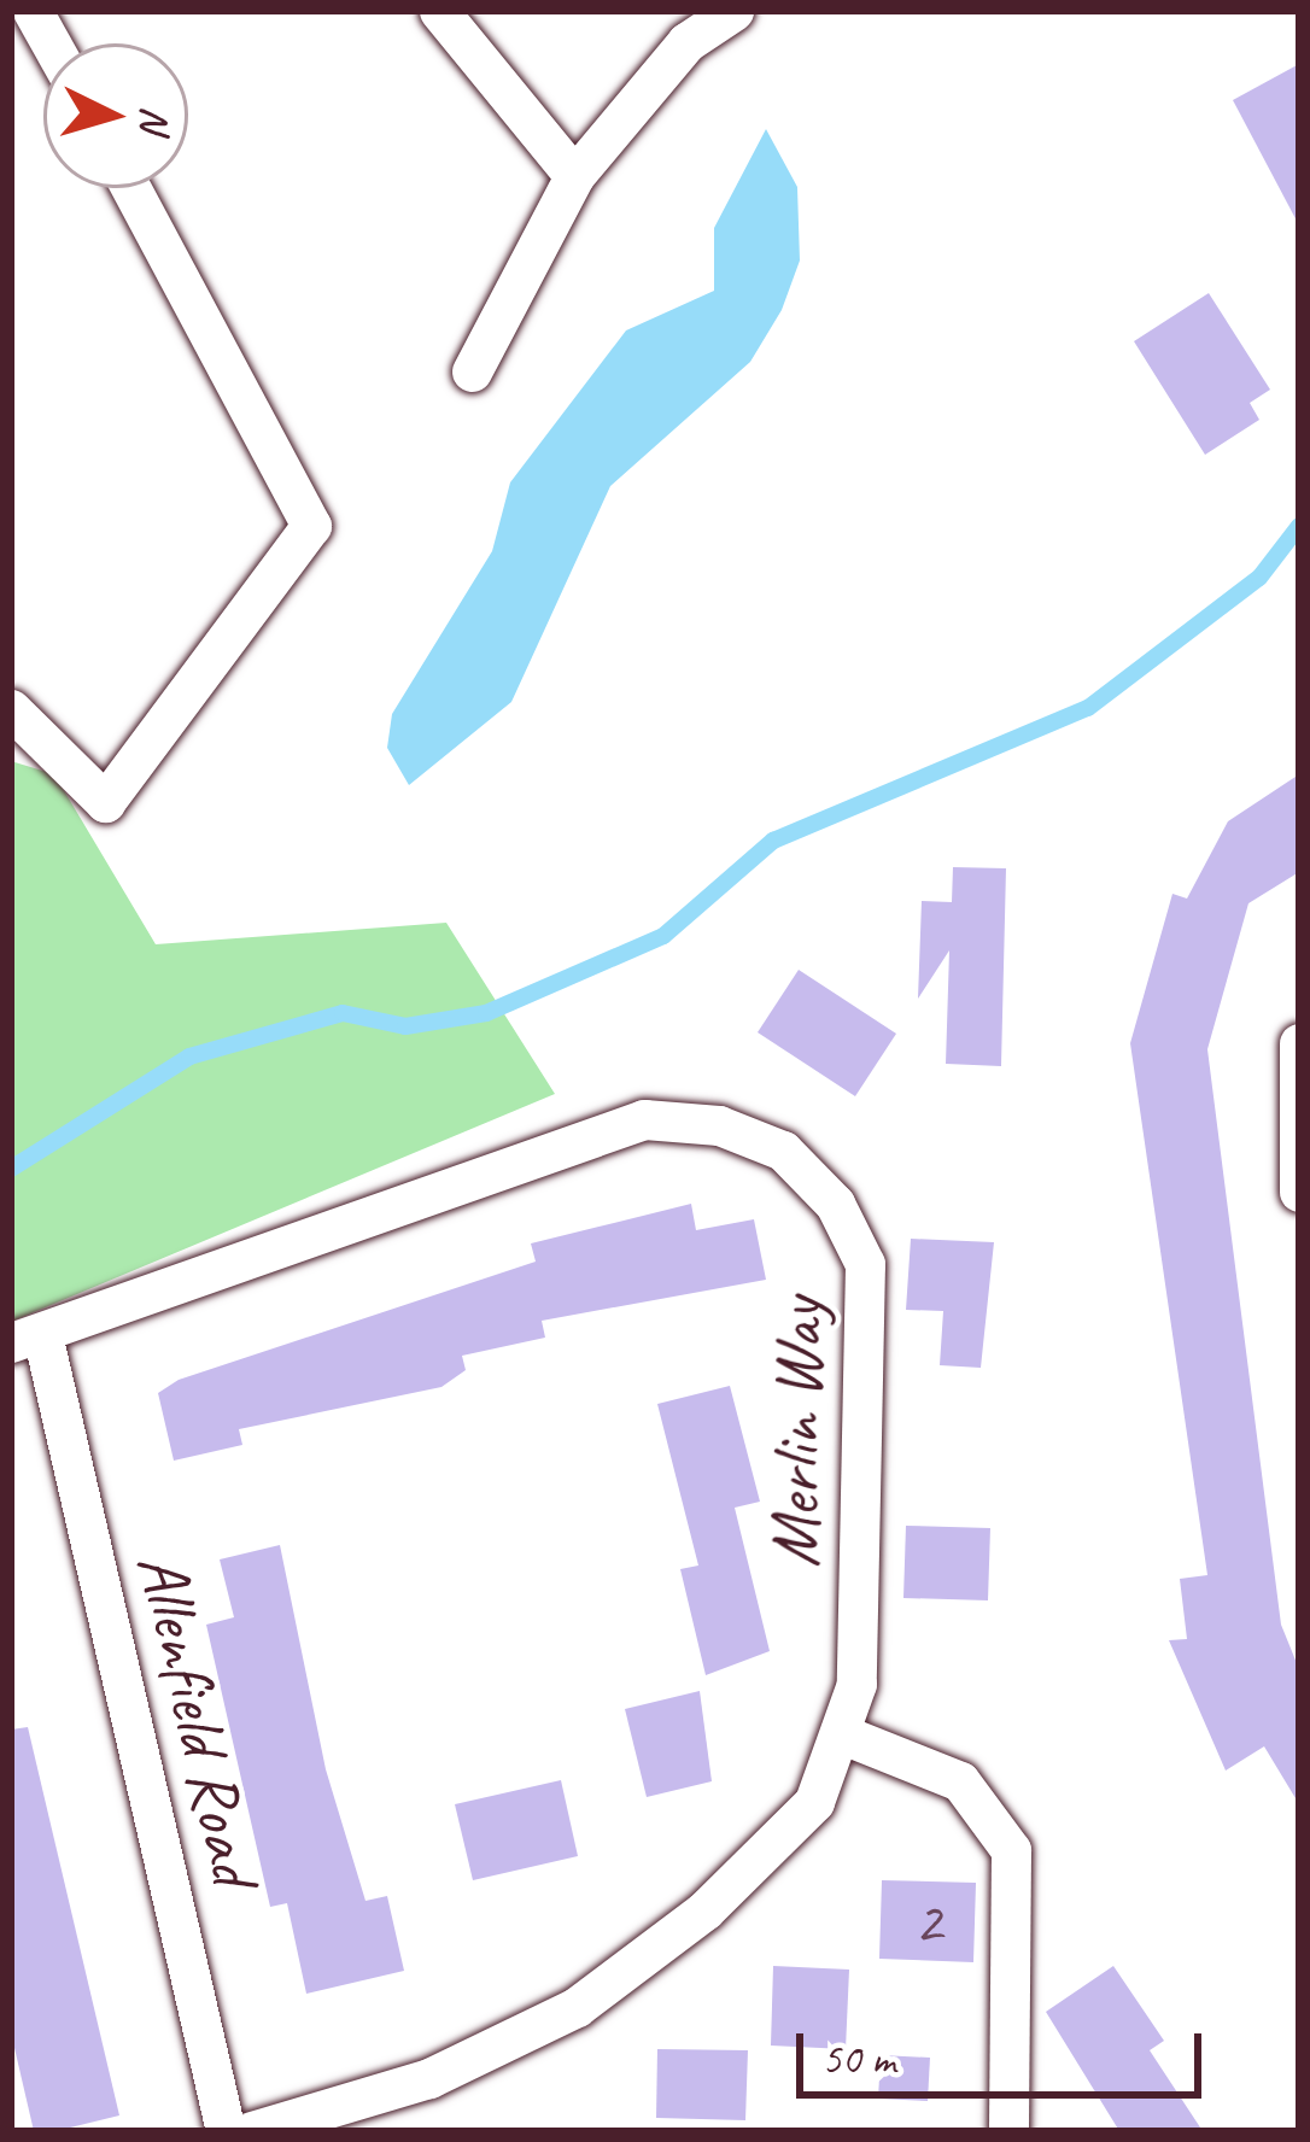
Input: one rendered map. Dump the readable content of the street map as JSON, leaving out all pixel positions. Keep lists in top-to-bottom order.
{
  "streets": {
    "street": ["Merlin Way", "Allenfield Road"]
  },
  "crossings": [
    ["Merlin Way", "Allenfield Road"]
  ],
  "house_numbers": ["2"],
  "scale_bar": "50 m",
  "north": "right"
}
